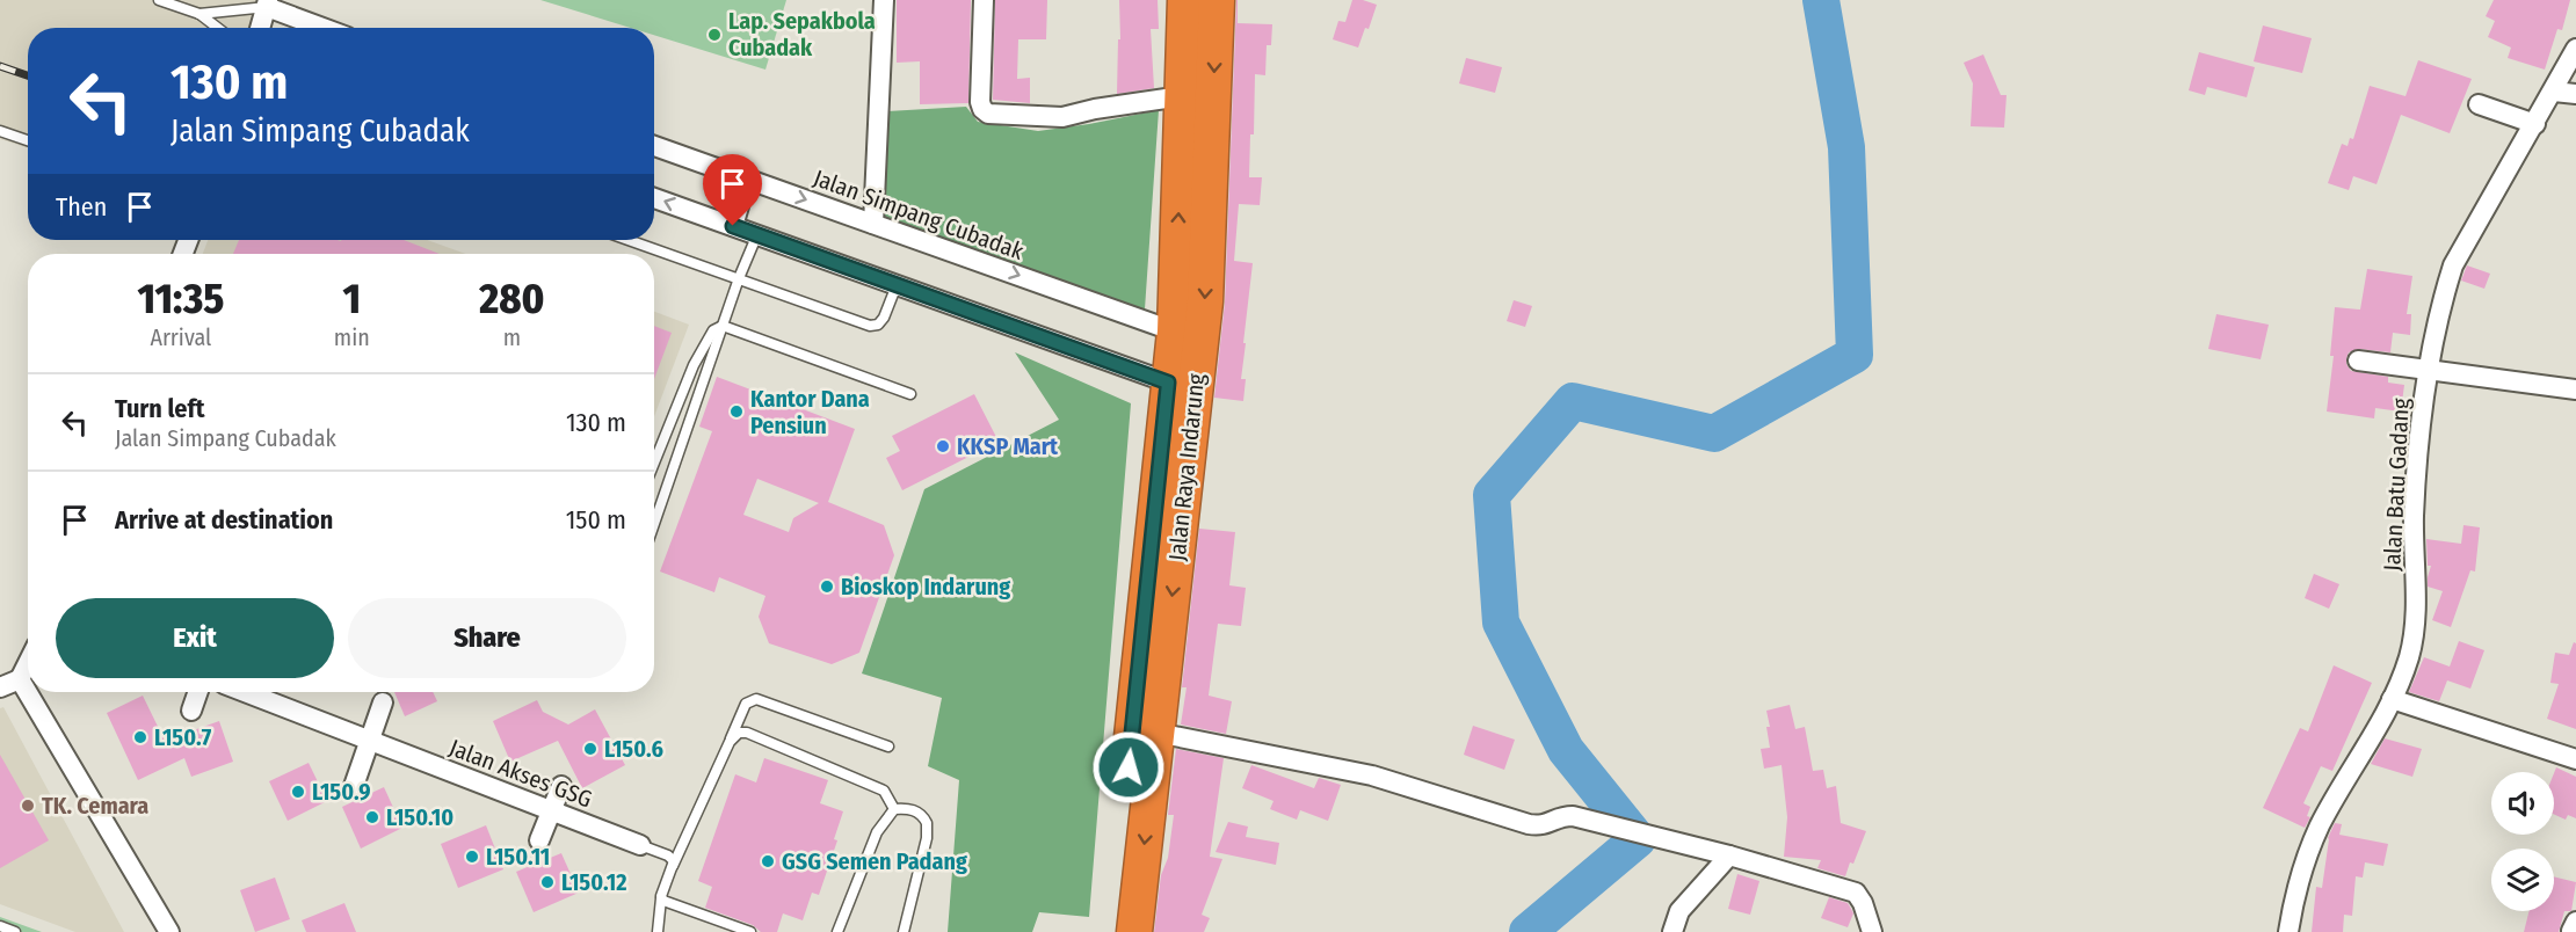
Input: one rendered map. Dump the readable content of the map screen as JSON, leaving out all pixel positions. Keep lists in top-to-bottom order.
{
  "streets": {
    "highway": ["Jalan Raya Indarung"],
    "street": ["Jalan Simpang Cubadak", "Jalan Batu Gadang", "Jalan Akses GSG"]
  },
  "crossings": [
    ["Jalan Simpang Cubadak", "Jalan Raya Indarung"]
  ],
  "places": [
    "Lap. Sepakbola Cubadak",
    "Kantor Dana Pensiun",
    "KKSP Mart",
    "Bioskop Indarung",
    "L150.7",
    "L150.6",
    "L150.9",
    "TK. Cemara",
    "L150.10",
    "L150.11",
    "GSG Semen Padang",
    "L150.12"
  ],
  "page": {
    "turn": ["130 m", "Jalan Simpang Cubadak"],
    "then": "Then",
    "eta": [
      "11:35",
      "Arrival",
      "1",
      "min",
      "280",
      "m"
    ],
    "list": [
      {
        "name": "Turn left",
        "note": "Jalan Simpang Cubadak",
        "value": "130 m"
      },
      {
        "name": "Arrive at destination",
        "value": "150 m"
      }
    ],
    "buttons": ["Exit", "Share"]
  }
}
